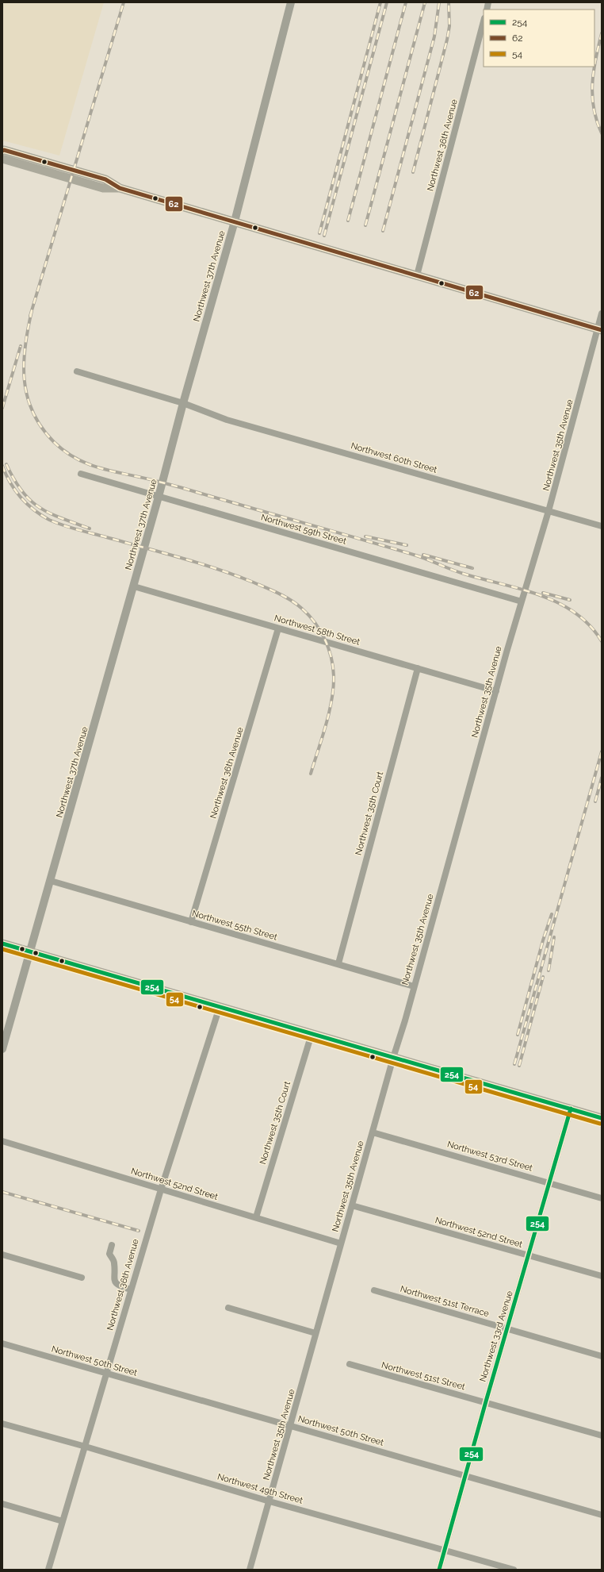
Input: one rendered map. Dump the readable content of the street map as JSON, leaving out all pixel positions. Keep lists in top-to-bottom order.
{
  "streets": {
    "street": [
      "Northwest 36th Avenue",
      "Northwest 37th Avenue",
      "Northwest 35th Avenue",
      "Northwest 60th Street",
      "Northwest 59th Street",
      "Northwest 58th Street",
      "Northwest 35th Court",
      "Northwest 55th Street",
      "Northwest 53rd Street",
      "Northwest 52nd Street",
      "Northwest 51st Terrace",
      "Northwest 33rd Avenue",
      "Northwest 50th Street",
      "Northwest 51st Street",
      "Northwest 49th Street"
    ]
  },
  "crossings": [
    ["Northwest 36th Avenue", "Northwest 58th Street"],
    ["Northwest 36th Avenue", "Northwest 55th Street"],
    ["Northwest 36th Avenue", "Northwest 52nd Street"],
    ["Northwest 36th Avenue", "Northwest 50th Street"],
    ["Northwest 36th Avenue", "Northwest 49th Street"],
    ["Northwest 37th Avenue", "Northwest 60th Street"],
    ["Northwest 37th Avenue", "Northwest 59th Street"],
    ["Northwest 37th Avenue", "Northwest 58th Street"],
    ["Northwest 37th Avenue", "Northwest 55th Street"],
    ["Northwest 35th Avenue", "Northwest 60th Street"],
    ["Northwest 35th Avenue", "Northwest 59th Street"],
    ["Northwest 35th Avenue", "Northwest 58th Street"],
    ["Northwest 35th Avenue", "Northwest 55th Street"],
    ["Northwest 35th Avenue", "Northwest 53rd Street"],
    ["Northwest 35th Avenue", "Northwest 52nd Street"],
    ["Northwest 35th Avenue", "Northwest 50th Street"],
    ["Northwest 35th Avenue", "Northwest 49th Street"],
    ["Northwest 58th Street", "Northwest 35th Court"],
    ["Northwest 35th Court", "Northwest 55th Street"],
    ["Northwest 35th Court", "Northwest 52nd Street"],
    ["Northwest 53rd Street", "Northwest 33rd Avenue"],
    ["Northwest 52nd Street", "Northwest 33rd Avenue"],
    ["Northwest 51st Terrace", "Northwest 33rd Avenue"],
    ["Northwest 33rd Avenue", "Northwest 50th Street"],
    ["Northwest 33rd Avenue", "Northwest 51st Street"],
    ["Northwest 33rd Avenue", "Northwest 49th Street"]
  ],
  "lines": ["transit line 62", "transit line 254", "transit line 54"],
  "legend": ["254", "62", "54"]
}
